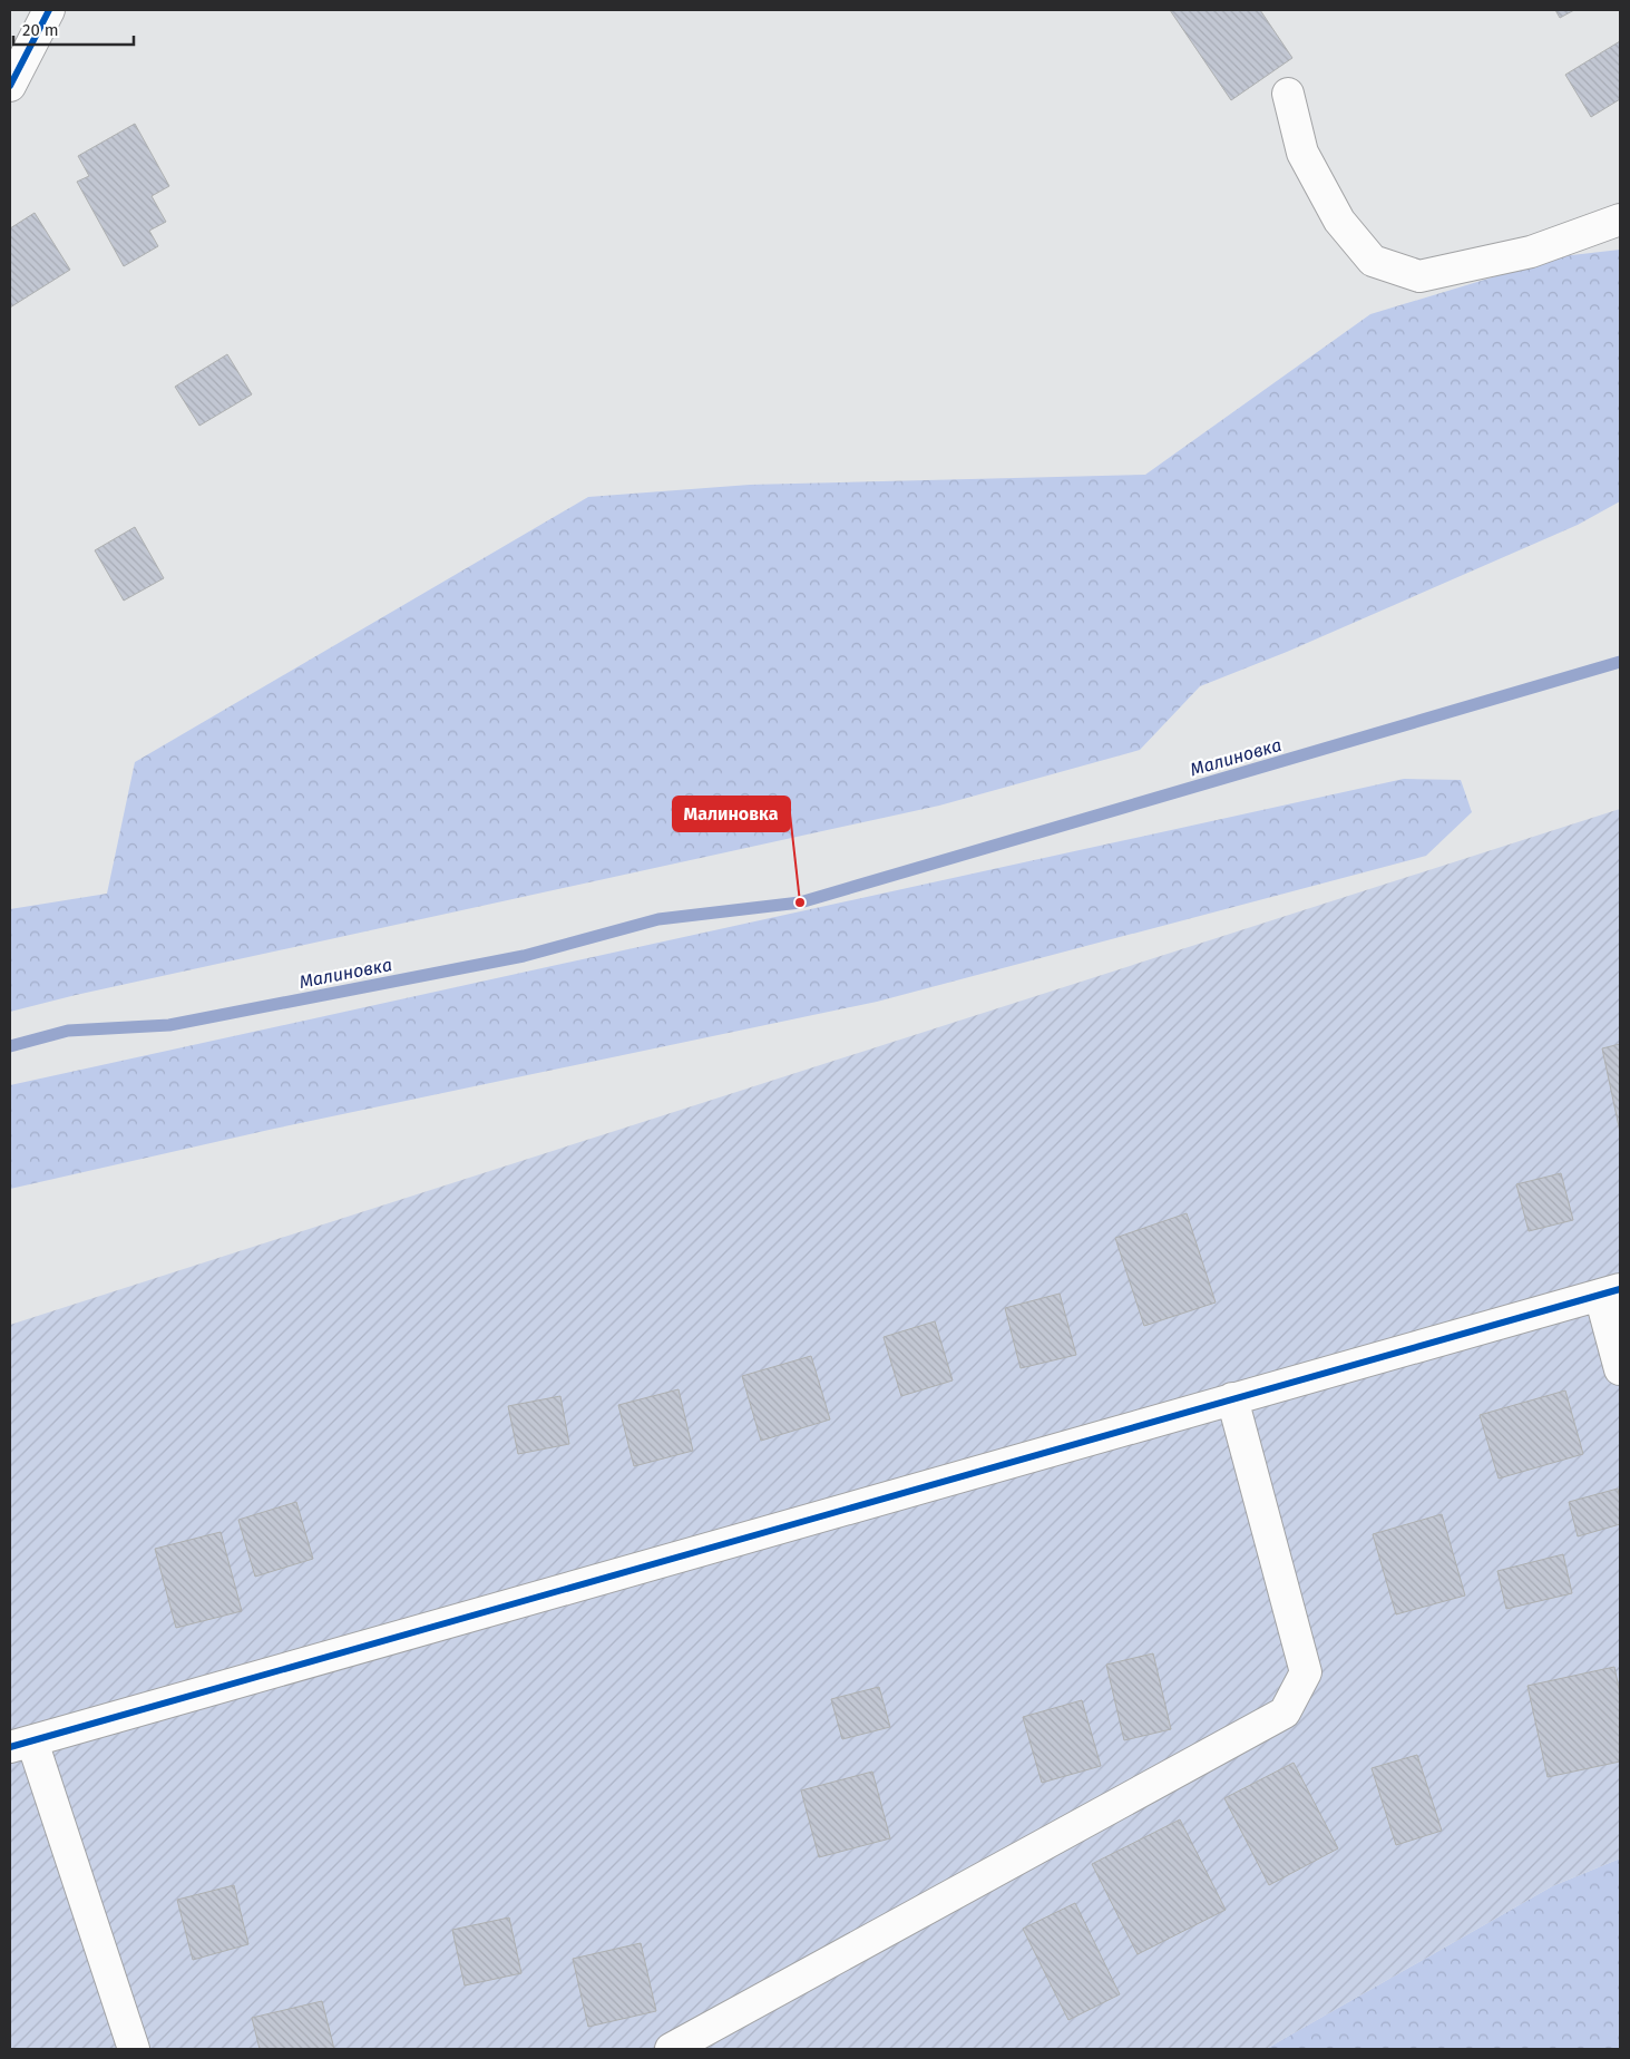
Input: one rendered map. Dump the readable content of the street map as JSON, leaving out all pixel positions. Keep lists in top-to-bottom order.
{
  "water": ["Малиновка"],
  "places": ["Малиновка"],
  "scale_bar": "20 m"
}
